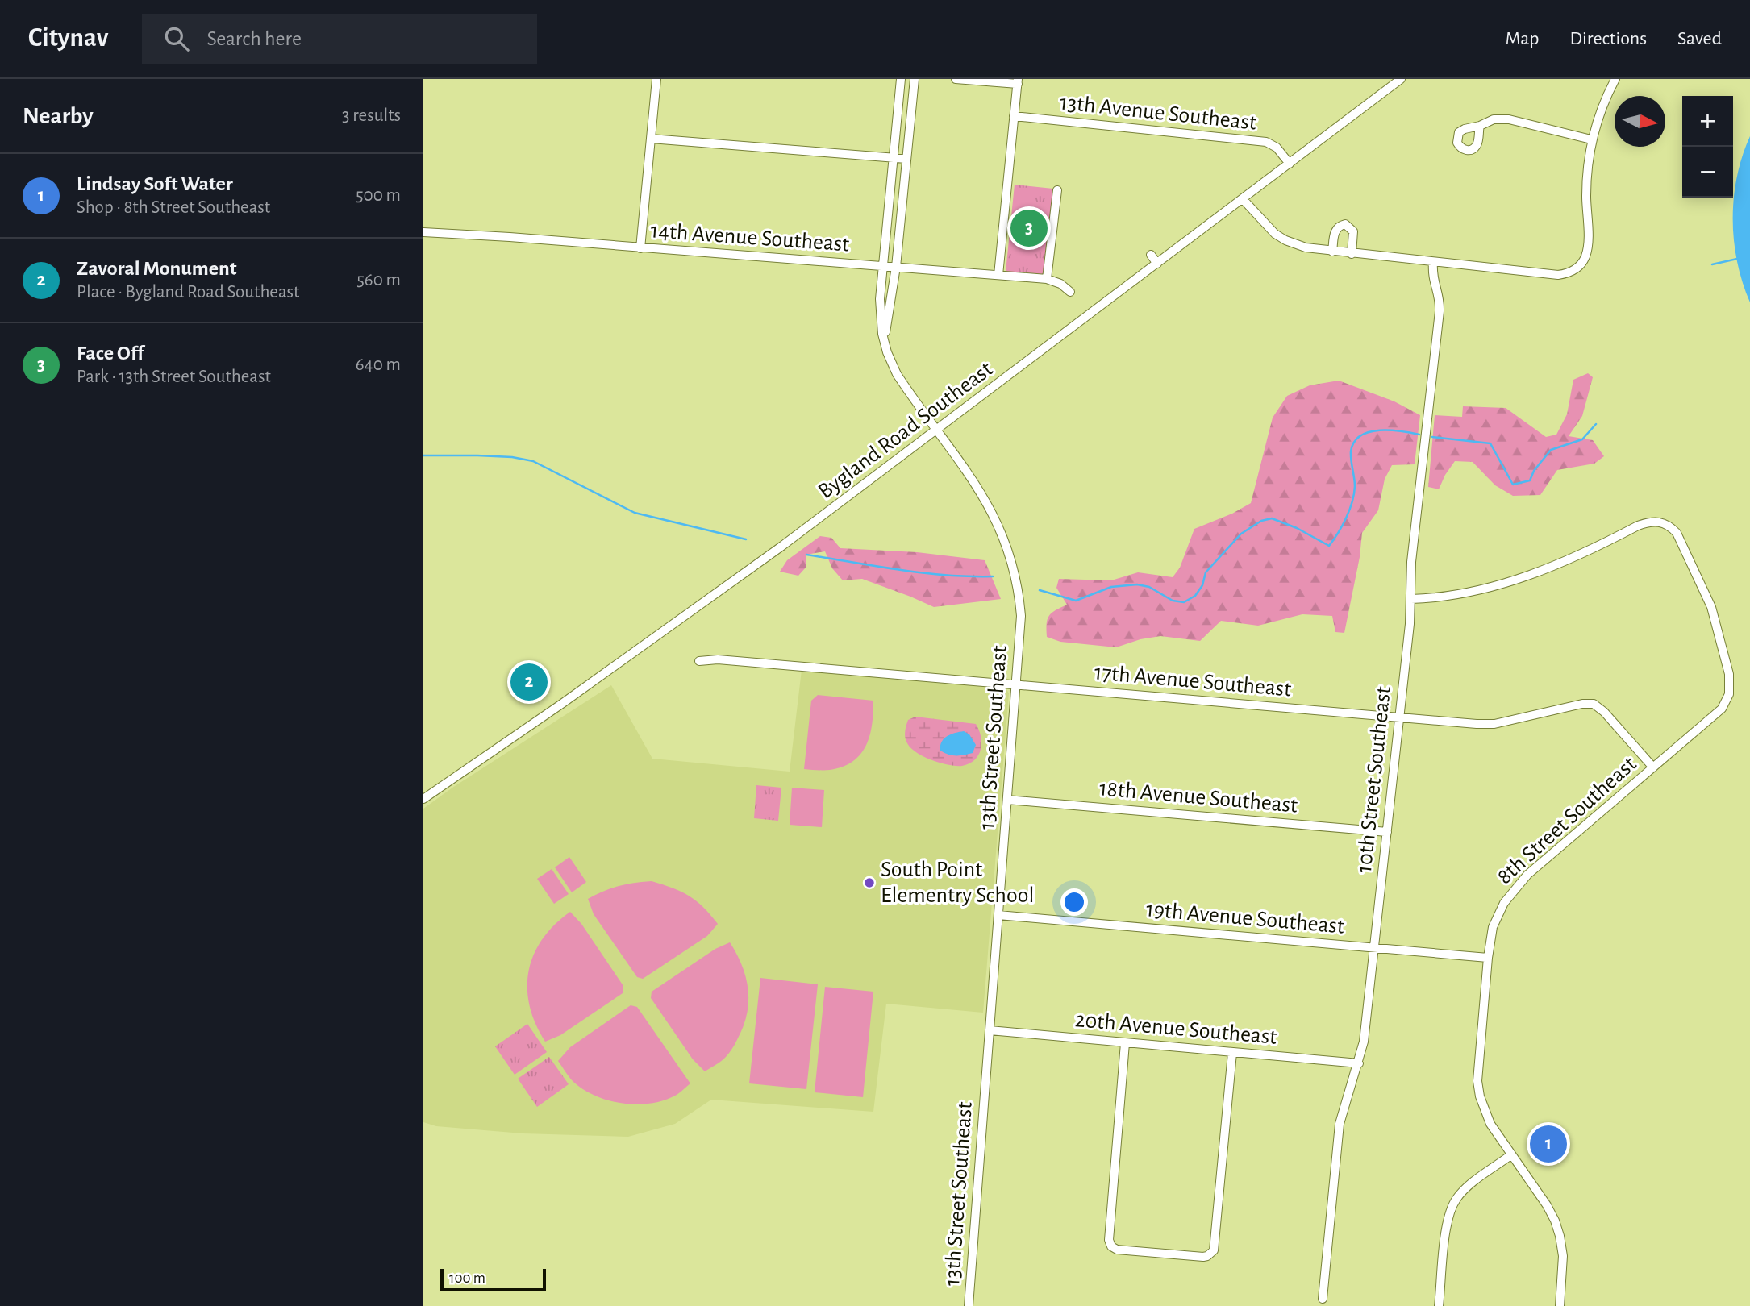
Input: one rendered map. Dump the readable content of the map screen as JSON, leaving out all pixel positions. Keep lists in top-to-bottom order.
{
  "streets": {
    "street": [
      "13th Avenue Southeast",
      "14th Avenue Southeast",
      "Bygland Road Southeast",
      "17th Avenue Southeast",
      "13th Street Southeast",
      "10th Street Southeast",
      "18th Avenue Southeast",
      "8th Street Southeast",
      "19th Avenue Southeast",
      "20th Avenue Southeast"
    ]
  },
  "crossings": [
    ["13th Avenue Southeast", "Bygland Road Southeast"],
    ["Bygland Road Southeast", "13th Street Southeast"],
    ["17th Avenue Southeast", "13th Street Southeast"],
    ["17th Avenue Southeast", "10th Street Southeast"],
    ["17th Avenue Southeast", "8th Street Southeast"],
    ["13th Street Southeast", "18th Avenue Southeast"],
    ["13th Street Southeast", "19th Avenue Southeast"],
    ["13th Street Southeast", "20th Avenue Southeast"],
    ["10th Street Southeast", "18th Avenue Southeast"],
    ["10th Street Southeast", "8th Street Southeast"],
    ["10th Street Southeast", "19th Avenue Southeast"],
    ["10th Street Southeast", "20th Avenue Southeast"],
    ["8th Street Southeast", "19th Avenue Southeast"]
  ],
  "places": ["South Point Elementry School"],
  "scale_bar": "100 m",
  "north": "right",
  "page": {
    "header": "Citynav",
    "search": "Search here",
    "nav": ["Map", "Directions", "Saved"],
    "heading": ["Nearby", "3 results"],
    "map_buttons": ["+", "−"],
    "list": [
      {
        "mark": "1",
        "name": "Lindsay Soft Water",
        "note": "Shop · 8th Street Southeast",
        "value": "500 m"
      },
      {
        "mark": "2",
        "name": "Zavoral Monument",
        "note": "Place · Bygland Road Southeast",
        "value": "560 m"
      },
      {
        "mark": "3",
        "name": "Face Off",
        "note": "Park · 13th Street Southeast",
        "value": "640 m"
      }
    ],
    "pins": ["3", "2", "1"],
    "scale": "100 m"
  }
}
